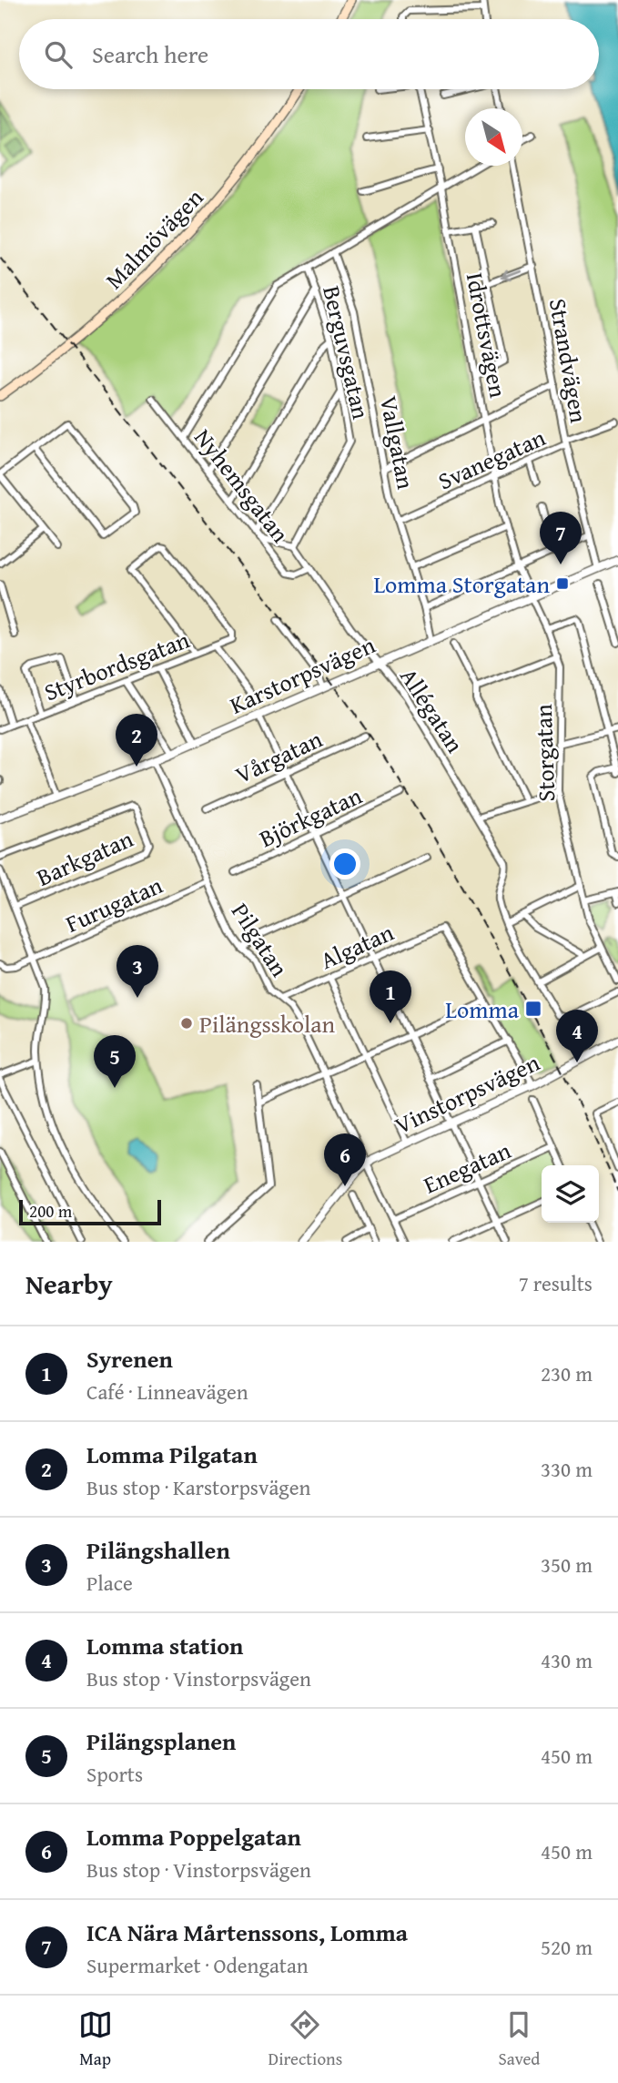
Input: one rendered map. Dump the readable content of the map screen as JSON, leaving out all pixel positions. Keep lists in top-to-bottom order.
{
  "streets": {
    "main road": ["Malmövägen"],
    "street": [
      "Idrottsvägen",
      "Berguvsgatan",
      "Strandvägen",
      "Vallgatan",
      "Svanegatan",
      "Nyhemsgatan",
      "Styrbordsgatan",
      "Karstorpsvägen",
      "Allégatan",
      "Storgatan",
      "Vårgatan",
      "Björkgatan",
      "Barkgatan",
      "Furugatan",
      "Pilgatan",
      "Algatan",
      "Vinstorpsvägen",
      "Enegatan"
    ]
  },
  "crossings": [
    ["Idrottsvägen", "Svanegatan"],
    ["Idrottsvägen", "Karstorpsvägen"],
    ["Idrottsvägen", "Storgatan"],
    ["Berguvsgatan", "Allégatan"],
    ["Strandvägen", "Svanegatan"],
    ["Strandvägen", "Karstorpsvägen"],
    ["Vallgatan", "Svanegatan"],
    ["Vallgatan", "Karstorpsvägen"],
    ["Nyhemsgatan", "Allégatan"],
    ["Karstorpsvägen", "Allégatan"],
    ["Karstorpsvägen", "Storgatan"],
    ["Karstorpsvägen", "Pilgatan"],
    ["Furugatan", "Pilgatan"],
    ["Pilgatan", "Algatan"],
    ["Pilgatan", "Vinstorpsvägen"],
    ["Pilgatan", "Enegatan"]
  ],
  "places": {
    "transit": ["Lomma Storgatan", "Lomma"],
    "other": ["Pilängsskolan"]
  },
  "scale_bar": "200 m",
  "north": "bottom right",
  "page": {
    "search": "Search here",
    "pins": [
      "7",
      "2",
      "3",
      "1",
      "4",
      "5",
      "6"
    ],
    "scale": "200 m",
    "heading": ["Nearby", "7 results"],
    "list": [
      {
        "mark": "1",
        "name": "Syrenen",
        "note": "Café · Linneavägen",
        "value": "230 m"
      },
      {
        "mark": "2",
        "name": "Lomma Pilgatan",
        "note": "Bus stop · Karstorpsvägen",
        "value": "330 m"
      },
      {
        "mark": "3",
        "name": "Pilängshallen",
        "note": "Place",
        "value": "350 m"
      },
      {
        "mark": "4",
        "name": "Lomma station",
        "note": "Bus stop · Vinstorpsvägen",
        "value": "430 m"
      },
      {
        "mark": "5",
        "name": "Pilängsplanen",
        "note": "Sports",
        "value": "450 m"
      },
      {
        "mark": "6",
        "name": "Lomma Poppelgatan",
        "note": "Bus stop · Vinstorpsvägen",
        "value": "450 m"
      },
      {
        "mark": "7",
        "name": "ICA Nära Mårtenssons, Lomma",
        "note": "Supermarket · Odengatan",
        "value": "520 m"
      }
    ],
    "nav": ["Map", "Directions", "Saved"]
  }
}
